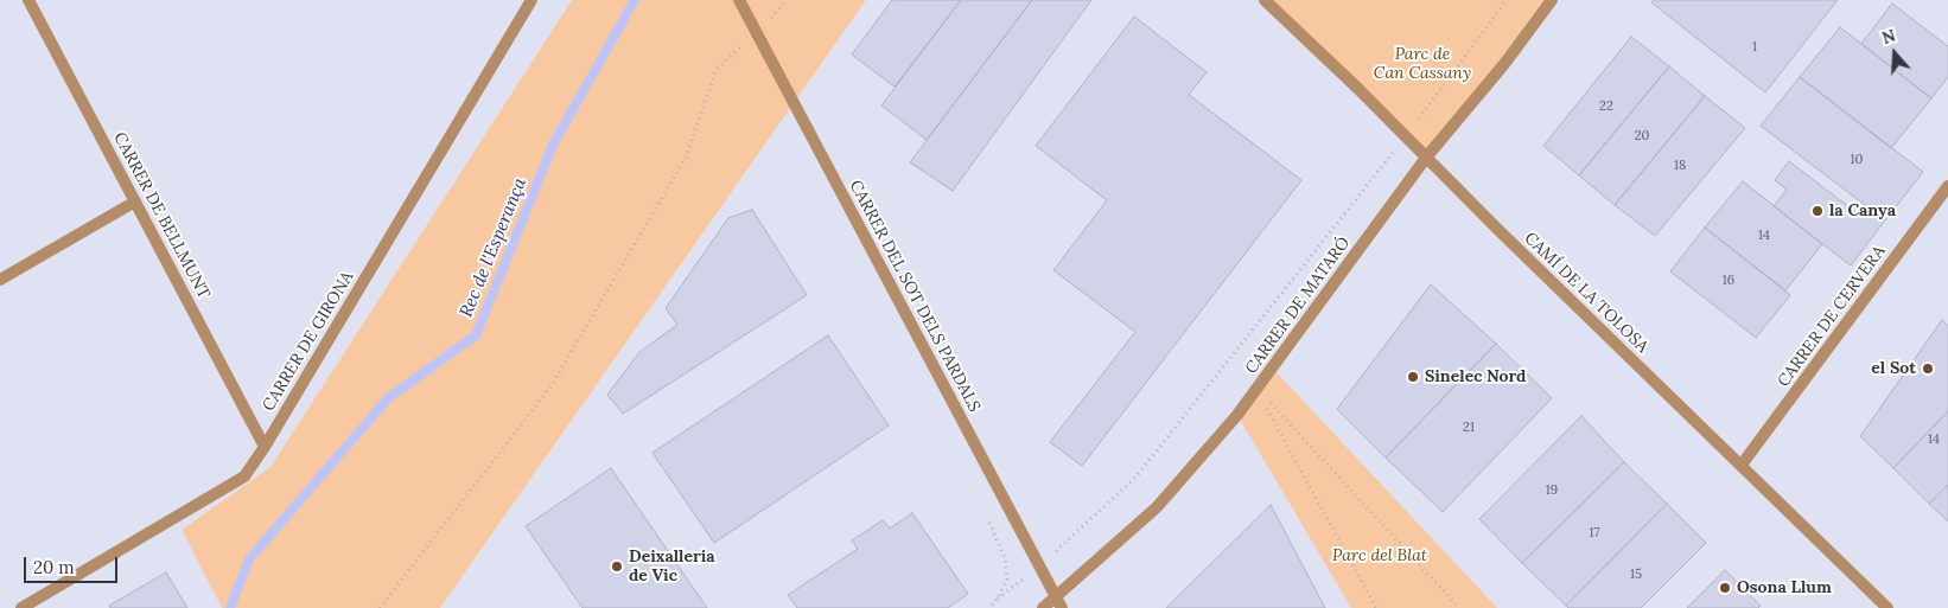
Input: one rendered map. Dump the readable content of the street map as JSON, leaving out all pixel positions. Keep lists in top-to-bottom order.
{
  "streets": {
    "street": [
      "CARRER DE BELLMUNT",
      "CAMÍ DE LA TOLOSA",
      "CARRER DEL SOT DELS PARDALS",
      "CARRER DE MATARÓ",
      "CARRER DE CERVERA",
      "CARRER DE GIRONA"
    ]
  },
  "crossings": [
    ["CARRER DE BELLMUNT", "CARRER DE GIRONA"],
    ["CAMÍ DE LA TOLOSA", "CARRER DE MATARÓ"],
    ["CAMÍ DE LA TOLOSA", "CARRER DE CERVERA"],
    ["CARRER DEL SOT DELS PARDALS", "CARRER DE MATARÓ"]
  ],
  "water": ["Rec de l'Esperança"],
  "parks": ["Parc de Can Cassany", "Parc del Blat"],
  "places": [
    "la Canya",
    "el Sot",
    "Sinelec Nord",
    "Deixalleria de Vic",
    "Osona Llum"
  ],
  "house_numbers": [
    "1",
    "22",
    "20",
    "10",
    "18",
    "14",
    "16",
    "21",
    "14",
    "19",
    "17",
    "15"
  ],
  "scale_bar": "20 m",
  "north": "top"
}
